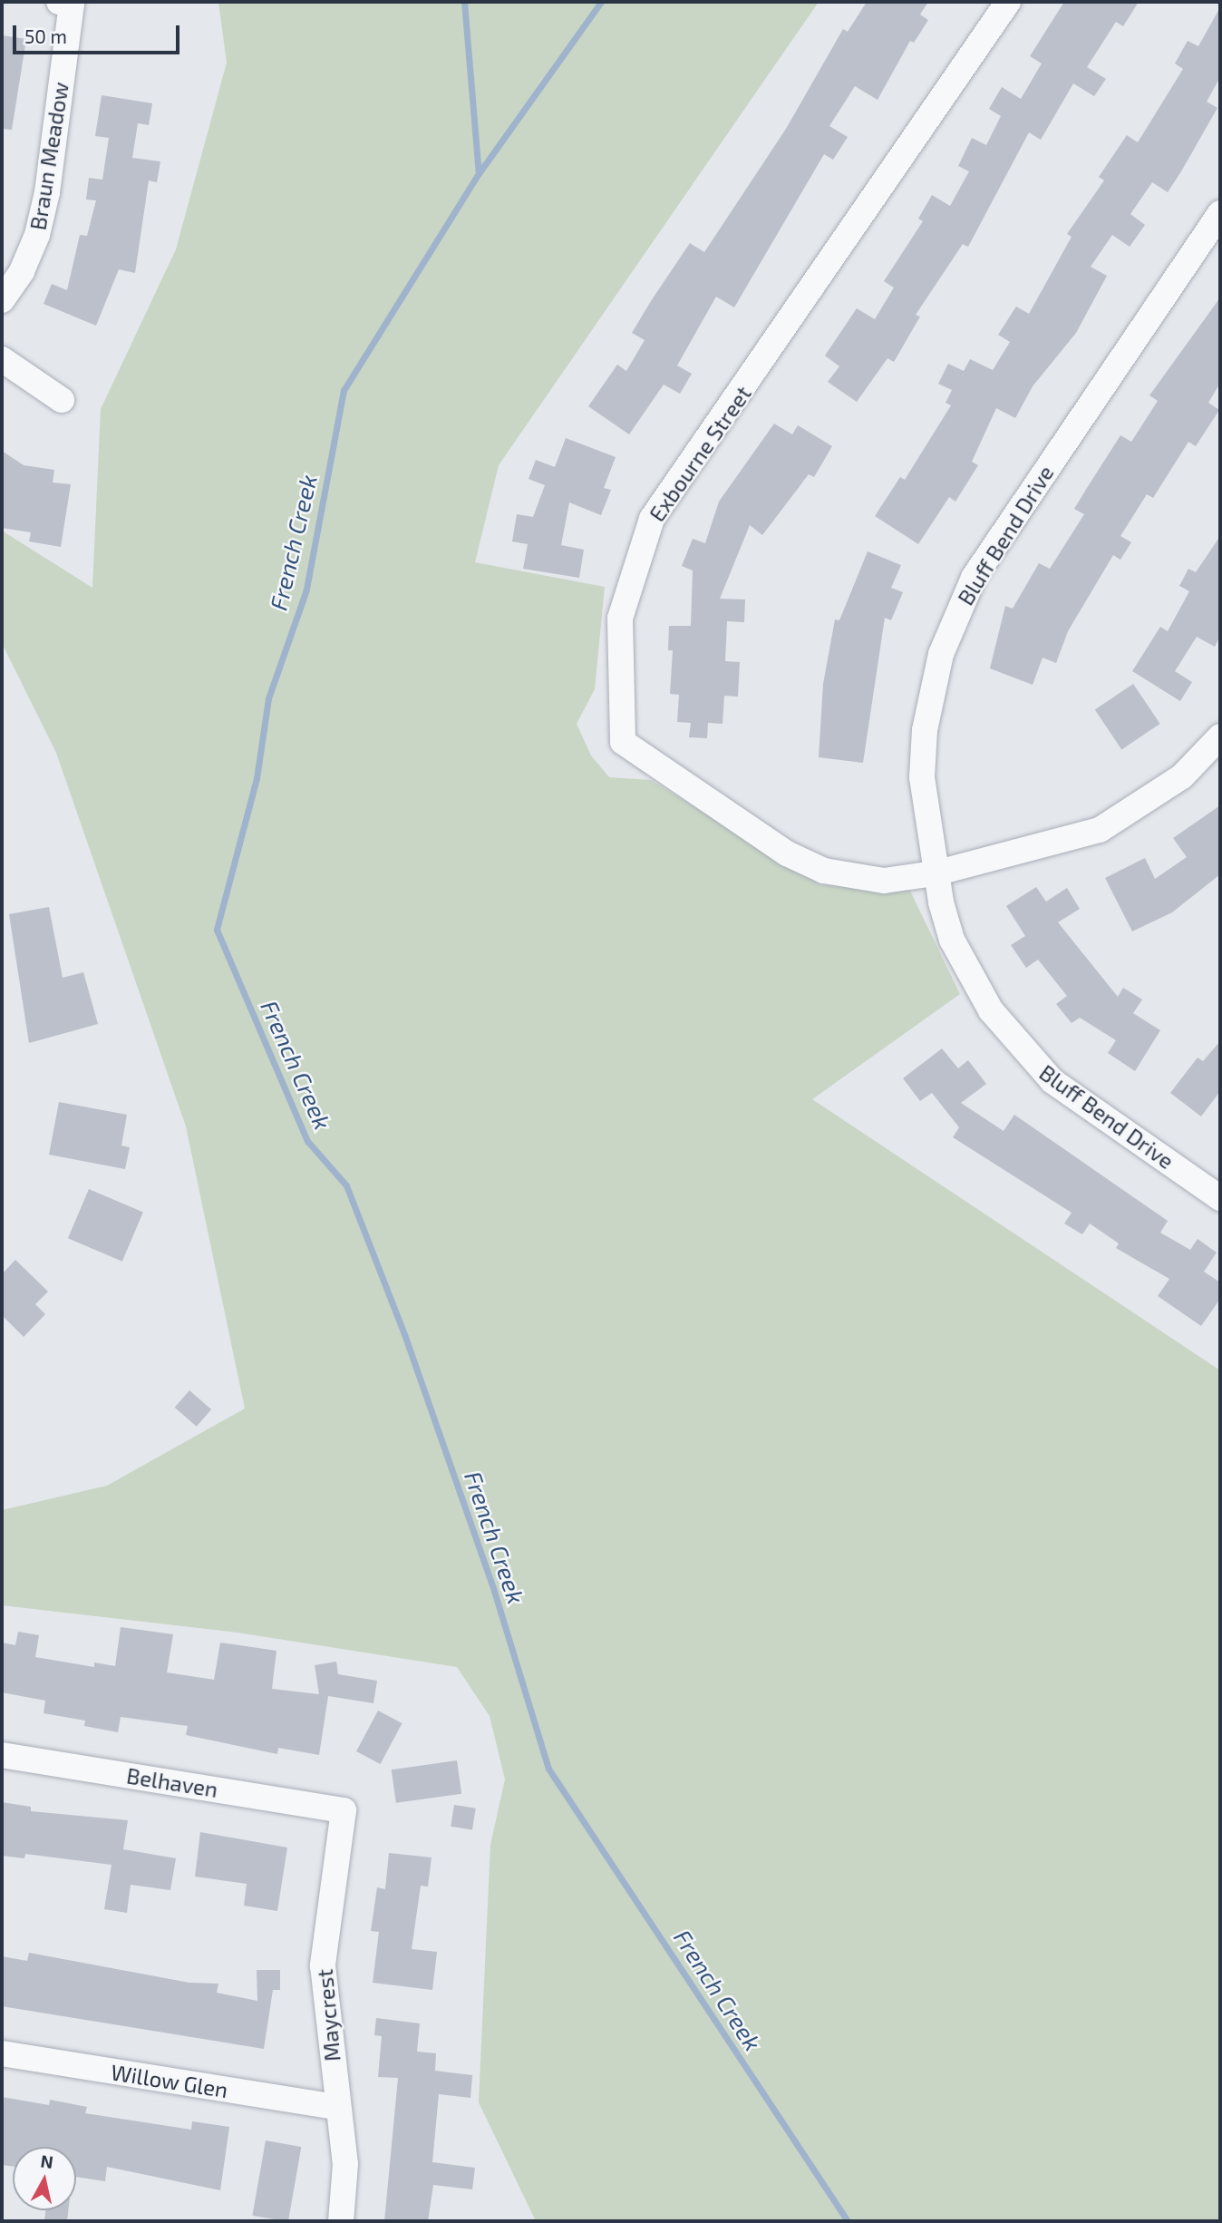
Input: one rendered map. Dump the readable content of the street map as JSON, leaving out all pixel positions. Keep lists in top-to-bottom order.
{
  "streets": {
    "street": [
      "Braun Meadow",
      "Exbourne Street",
      "Bluff Bend Drive",
      "Belhaven",
      "Maycrest",
      "Willow Glen"
    ]
  },
  "crossings": [
    ["Exbourne Street", "Bluff Bend Drive"],
    ["Belhaven", "Maycrest"],
    ["Maycrest", "Willow Glen"]
  ],
  "water": ["French Creek"],
  "scale_bar": "50 m",
  "north": "top"
}
